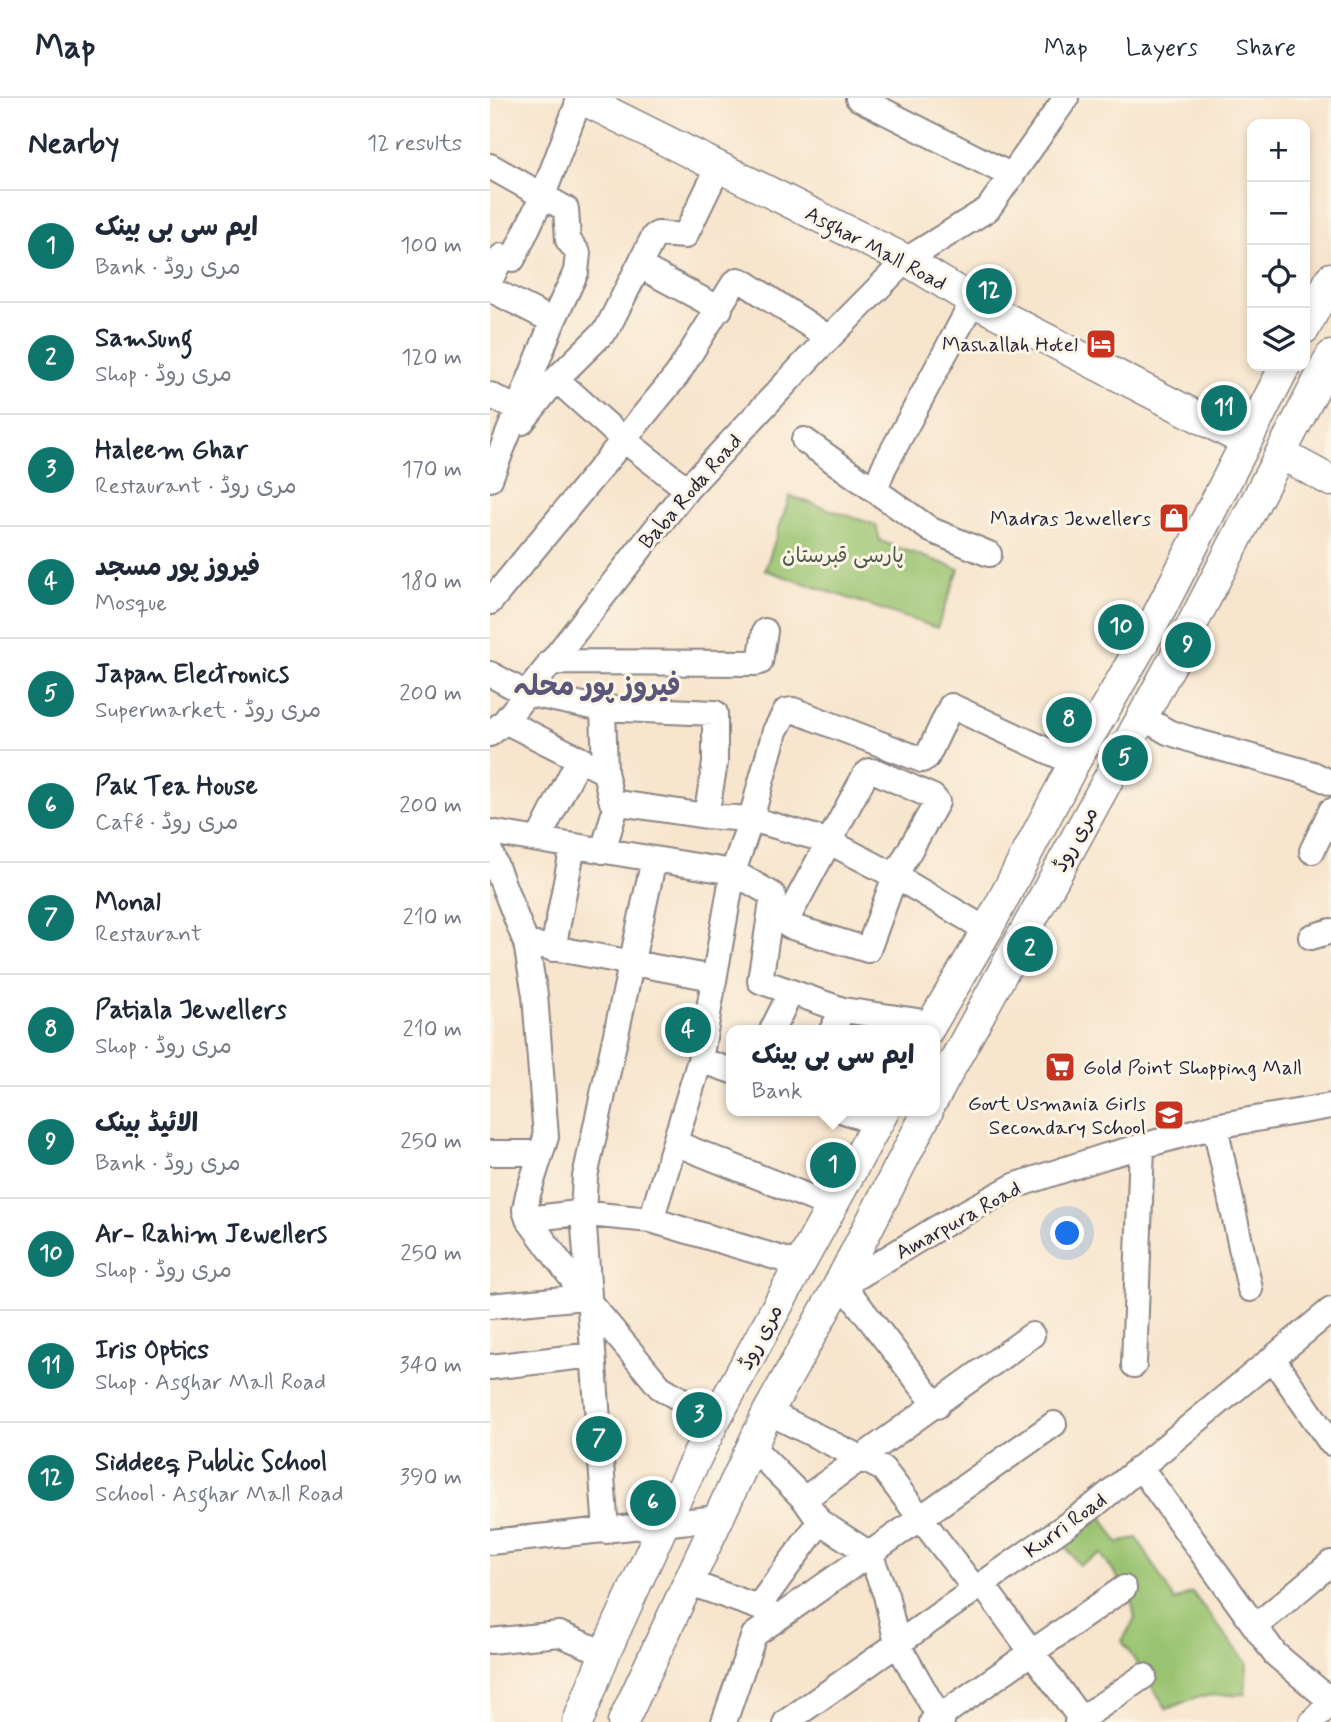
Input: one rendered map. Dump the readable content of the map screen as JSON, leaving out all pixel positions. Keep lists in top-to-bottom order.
{
  "streets": {
    "main road": ["Asghar Mall Road", "مری روڈ"],
    "street": ["Baba Roda Road", "Amarpura Road", "Kurri Road"]
  },
  "crossings": [
    ["Asghar Mall Road", "Baba Roda Road"],
    ["Asghar Mall Road", "مری روڈ"],
    ["مری روڈ", "Amarpura Road"]
  ],
  "districts": ["فیروز پور محلہ"],
  "parks": ["پارسی قبرستان"],
  "places": {
    "hotel": ["Mashallah Hotel"],
    "shop": ["Madras Jewellers"],
    "supermarket": ["Gold Point Shopping Mall"],
    "school or university": ["Govt Usmania Girls Secondary School"]
  },
  "page": {
    "header": "Map",
    "nav": ["Map", "Layers", "Share"],
    "heading": ["Nearby", "12 results"],
    "map_buttons": ["+", "−"],
    "list": [
      {
        "mark": "1",
        "name": "ایم سی بی بینک",
        "note": "Bank · مری روڈ",
        "value": "100 m"
      },
      {
        "mark": "2",
        "name": "Samsung",
        "note": "Shop · مری روڈ",
        "value": "120 m"
      },
      {
        "mark": "3",
        "name": "Haleem Ghar",
        "note": "Restaurant · مری روڈ",
        "value": "170 m"
      },
      {
        "mark": "4",
        "name": "فیروز پور مسجد",
        "note": "Mosque",
        "value": "180 m"
      },
      {
        "mark": "5",
        "name": "Japan Electronics",
        "note": "Supermarket · مری روڈ",
        "value": "200 m"
      },
      {
        "mark": "6",
        "name": "Pak Tea House",
        "note": "Café · مری روڈ",
        "value": "200 m"
      },
      {
        "mark": "7",
        "name": "Monal",
        "note": "Restaurant",
        "value": "210 m"
      },
      {
        "mark": "8",
        "name": "Patiala Jewellers",
        "note": "Shop · مری روڈ",
        "value": "210 m"
      },
      {
        "mark": "9",
        "name": "الائیڈ بینک",
        "note": "Bank · مری روڈ",
        "value": "250 m"
      },
      {
        "mark": "10",
        "name": "Ar- Rahim Jewellers",
        "note": "Shop · مری روڈ",
        "value": "250 m"
      },
      {
        "mark": "11",
        "name": "Iris Optics",
        "note": "Shop · Asghar Mall Road",
        "value": "340 m"
      },
      {
        "mark": "12",
        "name": "Siddeeq Public School",
        "note": "School · Asghar Mall Road",
        "value": "390 m"
      }
    ],
    "pins": [
      "12",
      "11",
      "10",
      "9",
      "8",
      "5",
      "2",
      "4",
      "1",
      "3",
      "7",
      "6"
    ],
    "popup": ["ایم سی بی بینک", "Bank"]
  }
}
